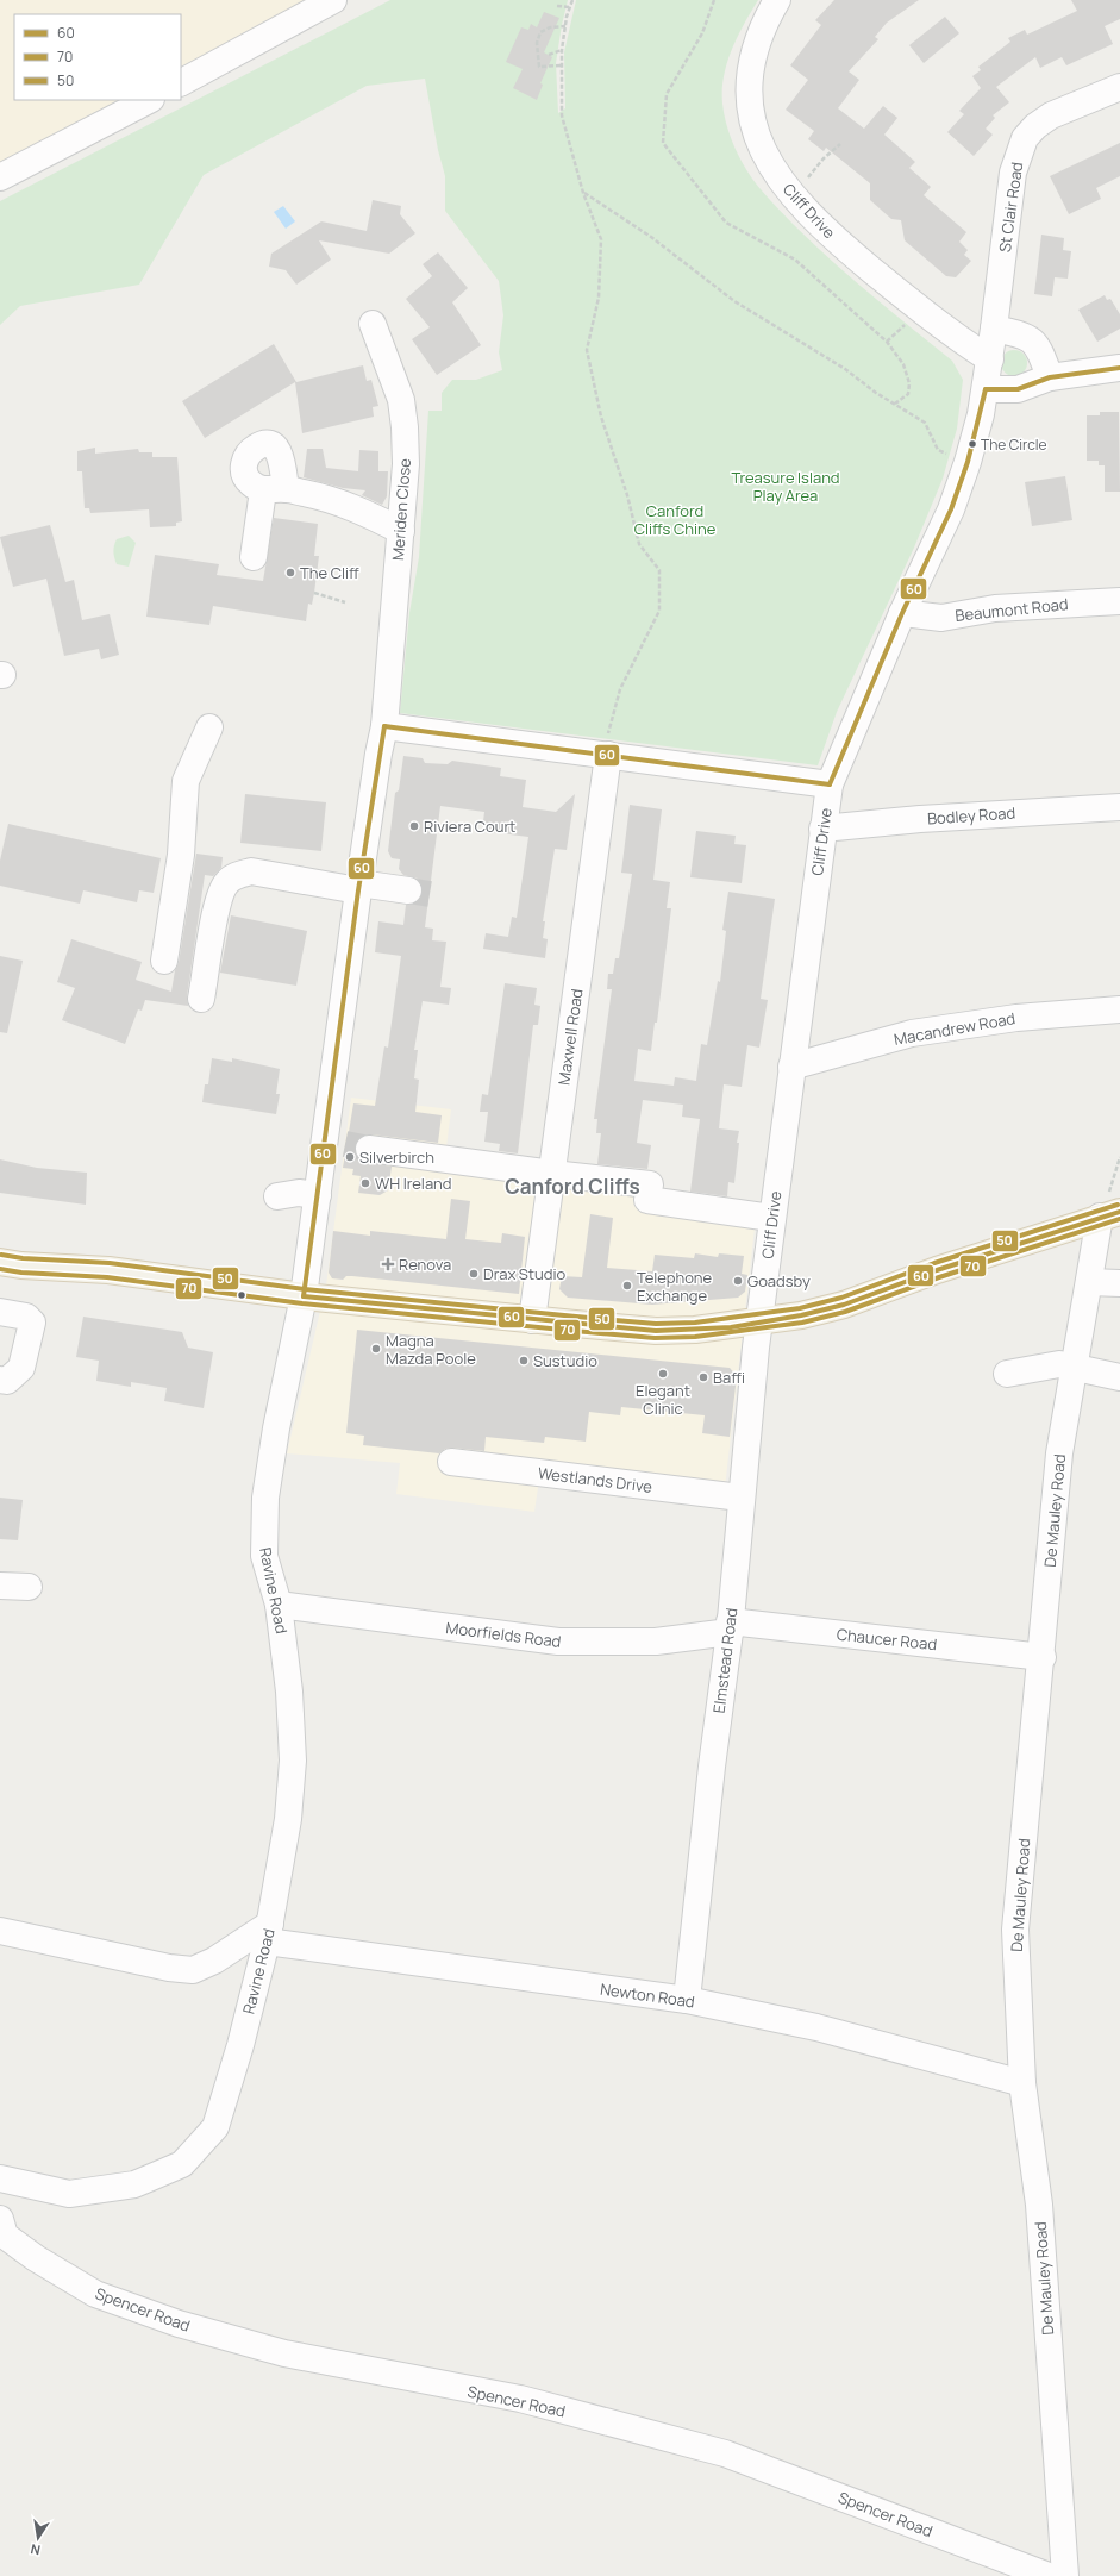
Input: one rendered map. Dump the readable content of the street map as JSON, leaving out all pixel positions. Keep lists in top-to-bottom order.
{
  "streets": {
    "street": [
      "St Clair Road",
      "Cliff Drive",
      "Meriden Close",
      "Beaumont Road",
      "Bodley Road",
      "Macandrew Road",
      "Maxwell Road",
      "Westlands Drive",
      "De Mauley Road",
      "Ravine Road",
      "Moorfields Road",
      "Chaucer Road",
      "Elmstead Road",
      "Newton Road",
      "Spencer Road"
    ]
  },
  "crossings": [
    ["Cliff Drive", "Beaumont Road"],
    ["Cliff Drive", "Bodley Road"],
    ["Cliff Drive", "Macandrew Road"],
    ["Cliff Drive", "Elmstead Road"],
    ["Meriden Close", "Ravine Road"],
    ["Westlands Drive", "Elmstead Road"],
    ["De Mauley Road", "Chaucer Road"],
    ["De Mauley Road", "Newton Road"],
    ["Ravine Road", "Moorfields Road"],
    ["Ravine Road", "Newton Road"],
    ["Moorfields Road", "Chaucer Road"],
    ["Moorfields Road", "Elmstead Road"],
    ["Chaucer Road", "Elmstead Road"],
    ["Elmstead Road", "Newton Road"]
  ],
  "districts": ["Canford Cliffs"],
  "parks": ["Treasure Island Play Area", "Canford Cliffs Chine"],
  "places": {
    "other": [
      "The Circle",
      "The Cliff",
      "Riviera Court",
      "Silverbirch",
      "WH Ireland",
      "Drax Studio",
      "Goadsby",
      "Telephone Exchange",
      "Magna Mazda Poole",
      "Sustudio",
      "Elegant Clinic",
      "Baffi"
    ],
    "health": ["Renova"]
  },
  "lines": ["transit line 60", "transit line 50", "transit line 70"],
  "legend": ["60", "70", "50"],
  "north": "bottom"
}
